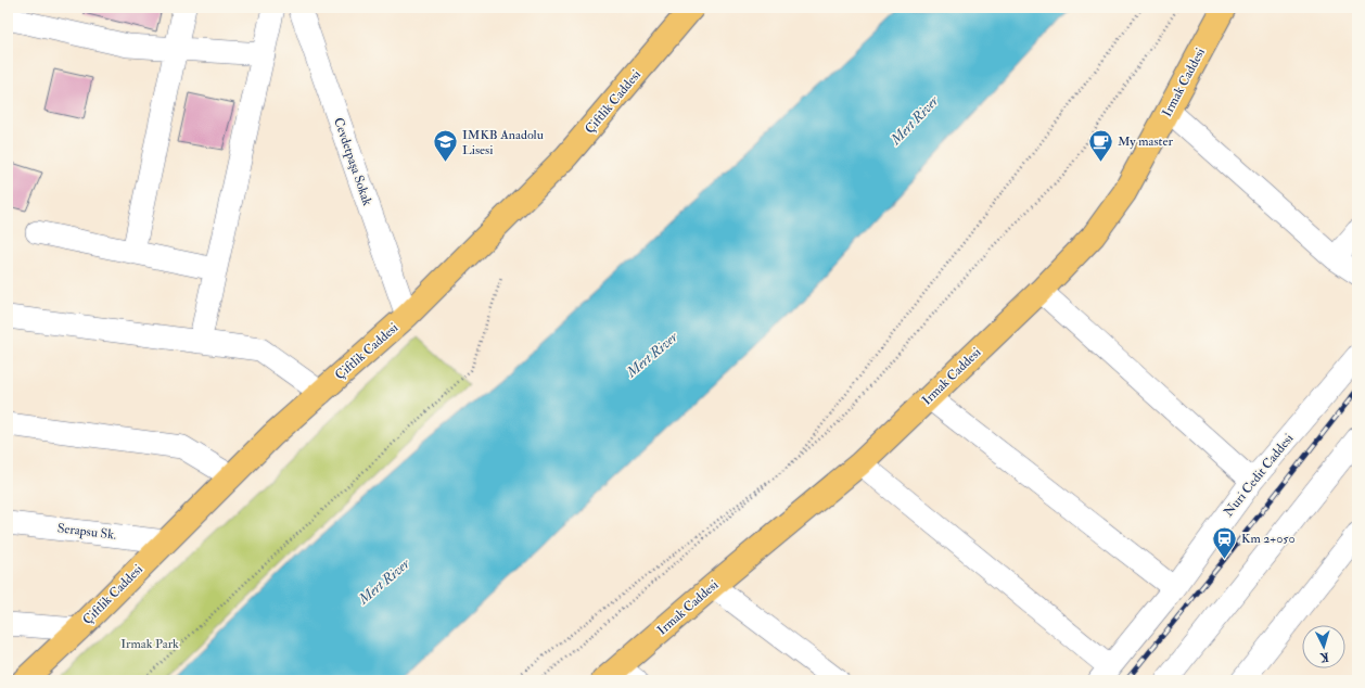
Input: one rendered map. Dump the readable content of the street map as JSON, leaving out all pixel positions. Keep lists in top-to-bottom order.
{
  "streets": {
    "main road": ["Irmak Caddesi", "Çiftlik Caddesi"],
    "street": ["Cevdetpaşa Sokak", "Nuri Cedit Caddesi", "Serapsu Sk."]
  },
  "crossings": [
    ["Çiftlik Caddesi", "Cevdetpaşa Sokak"],
    ["Çiftlik Caddesi", "Serapsu Sk."]
  ],
  "water": ["Mert River"],
  "parks": ["Irmak Park"],
  "places": {
    "cafe": ["My master"],
    "school or university": ["IMKB Anadolu Lisesi"],
    "station": ["Km 2+050"]
  },
  "north": "bottom"
}
